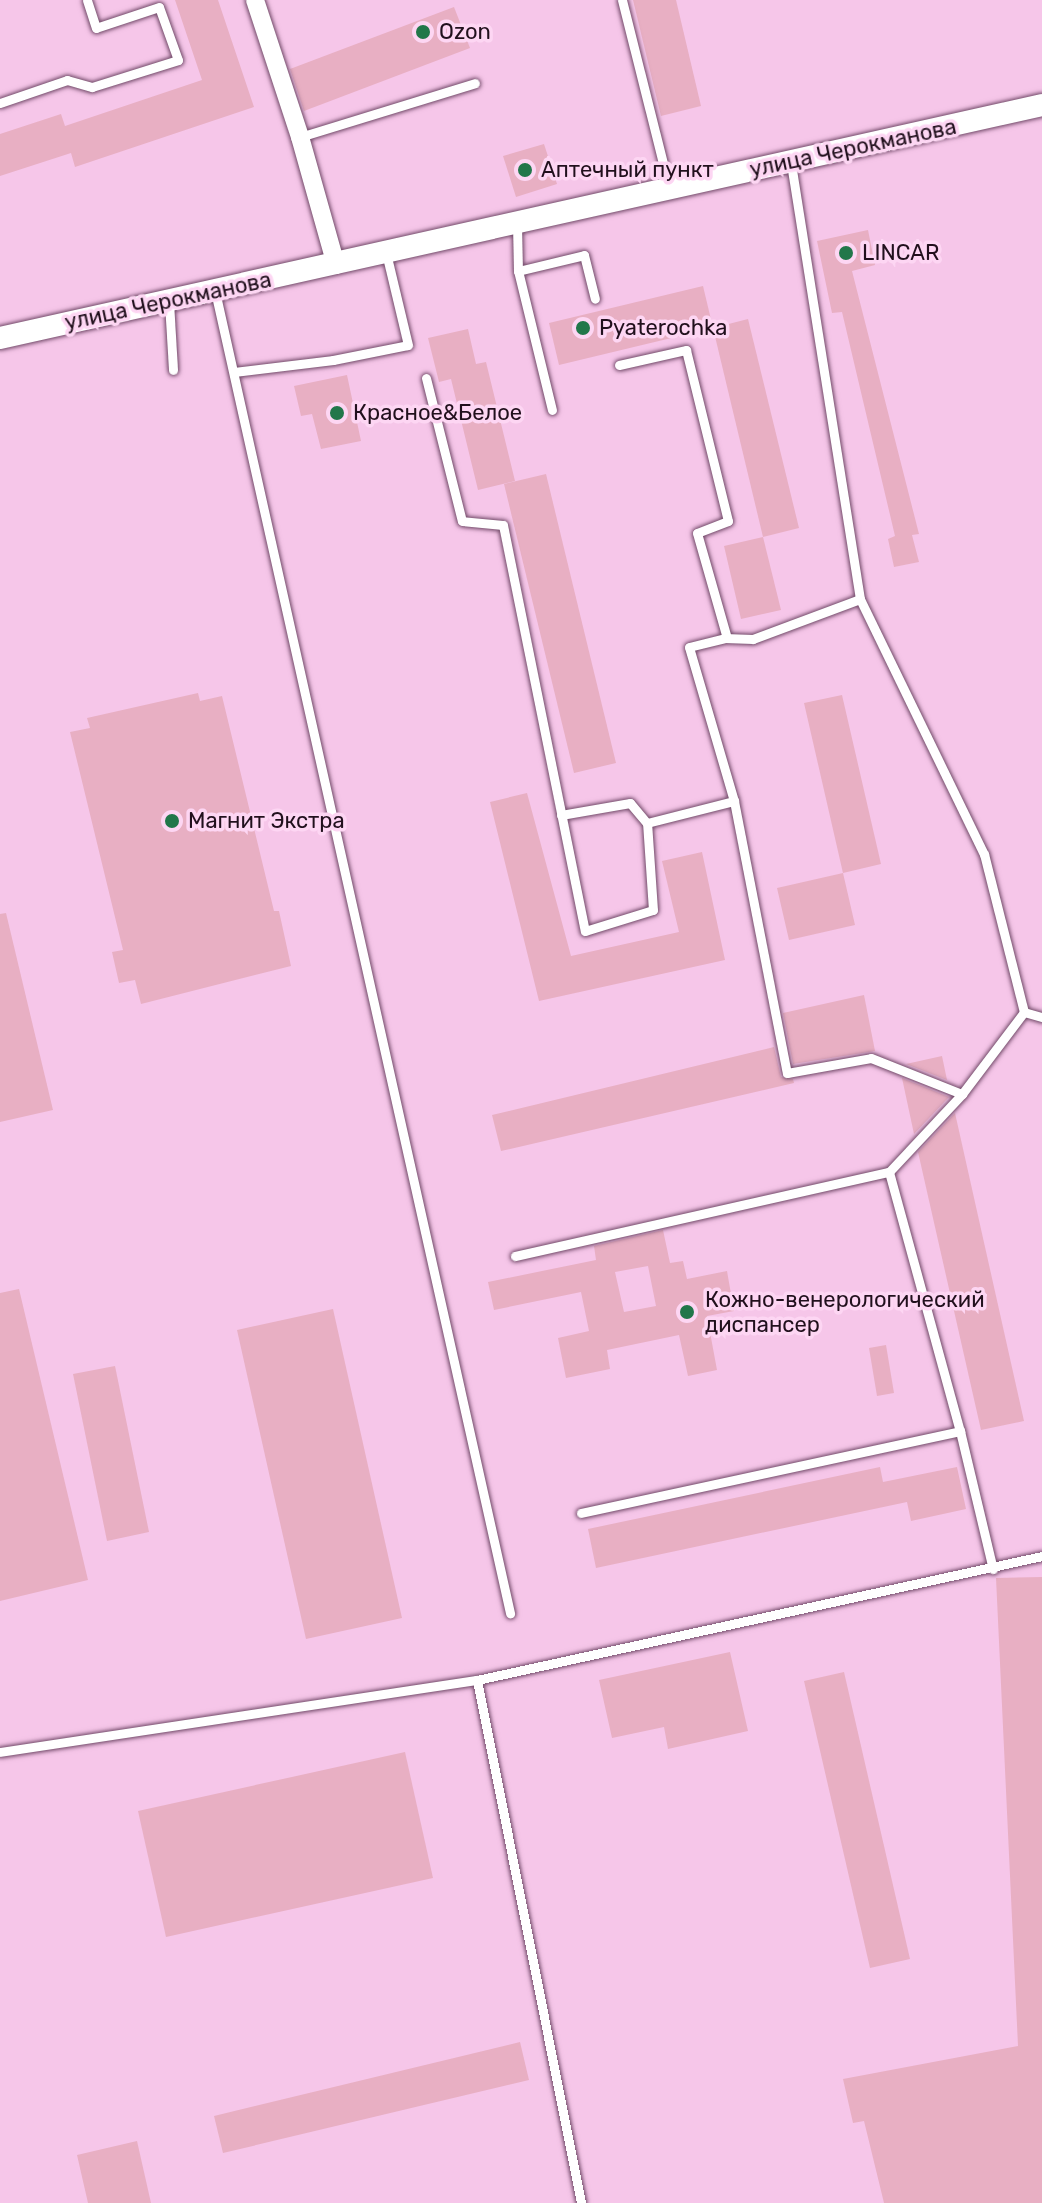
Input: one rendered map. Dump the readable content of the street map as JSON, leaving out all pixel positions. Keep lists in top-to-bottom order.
{
  "streets": {
    "street": ["улица Черокманова"]
  },
  "places": [
    "Ozon",
    "Аптечный пункт",
    "LINCAR",
    "Pyaterochka",
    "Красное&Белое",
    "Магнит Экстра",
    "Кожно-венерологический диспансер"
  ]
}
